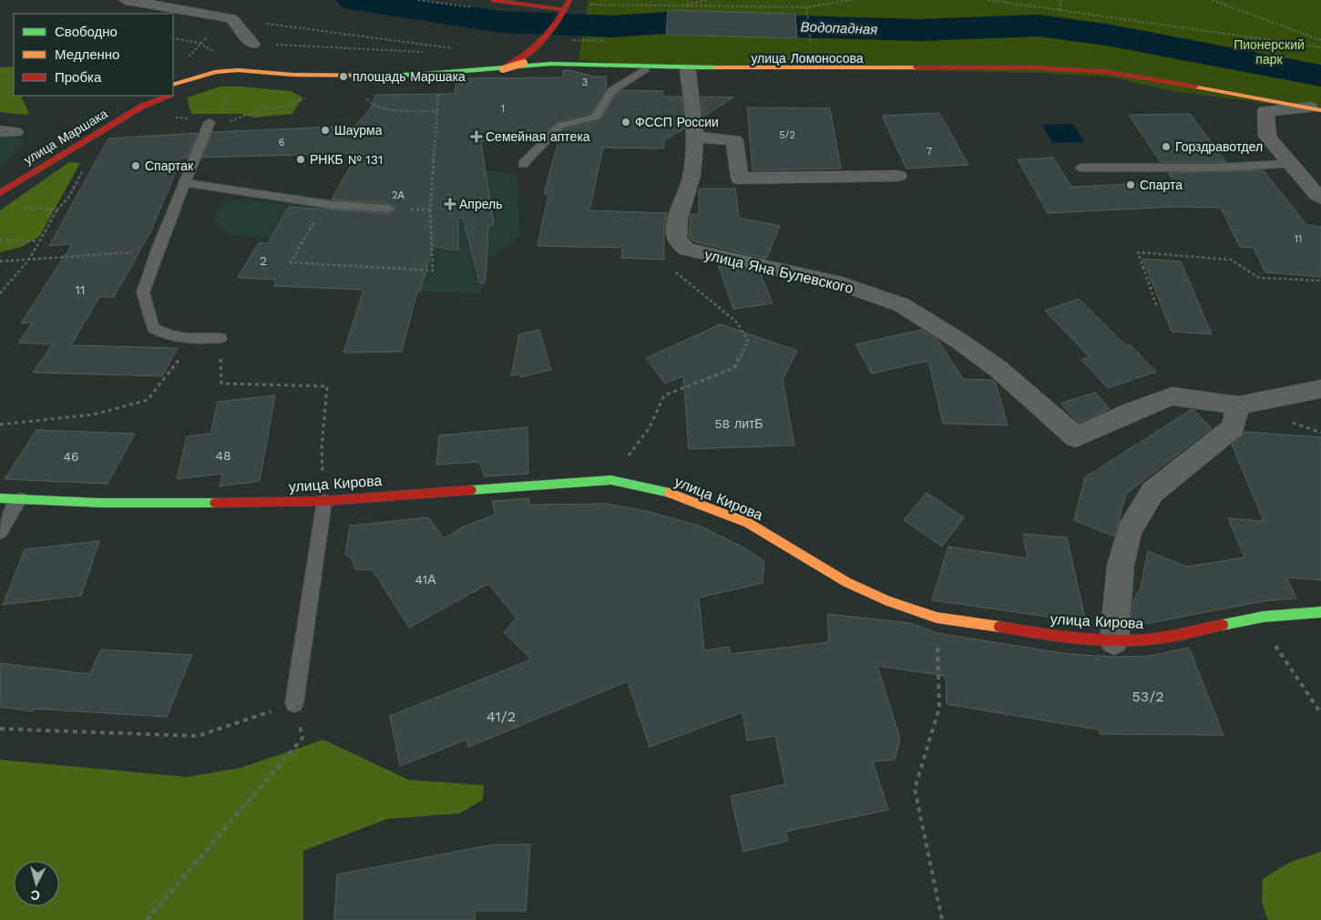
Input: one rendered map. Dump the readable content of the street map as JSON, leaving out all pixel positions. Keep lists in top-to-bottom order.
{
  "streets": {
    "main road": ["улица Ломоносова", "улица Маршака", "улица Кирова"],
    "street": ["улица Яна Булевского"]
  },
  "crossings": [
    ["улица Ломоносова", "улица Маршака"],
    ["улица Ломоносова", "улица Яна Булевского"]
  ],
  "water": ["Водопадная"],
  "parks": ["Пионерский парк"],
  "places": {
    "other": [
      "площадь Маршака",
      "ФССП России",
      "Шаурма",
      "Горздравотдел",
      "РНКБ № 131",
      "Спартак",
      "Спарта"
    ],
    "health": ["Семейная аптека", "Апрель"]
  },
  "house_numbers": [
    "3",
    "1",
    "5/2",
    "6",
    "7",
    "2А",
    "11",
    "2",
    "11",
    "58 литБ",
    "48",
    "46",
    "41А",
    "53/2",
    "41/2"
  ],
  "legend": ["Свободно", "Медленно", "Пробка"],
  "north": "bottom"
}
